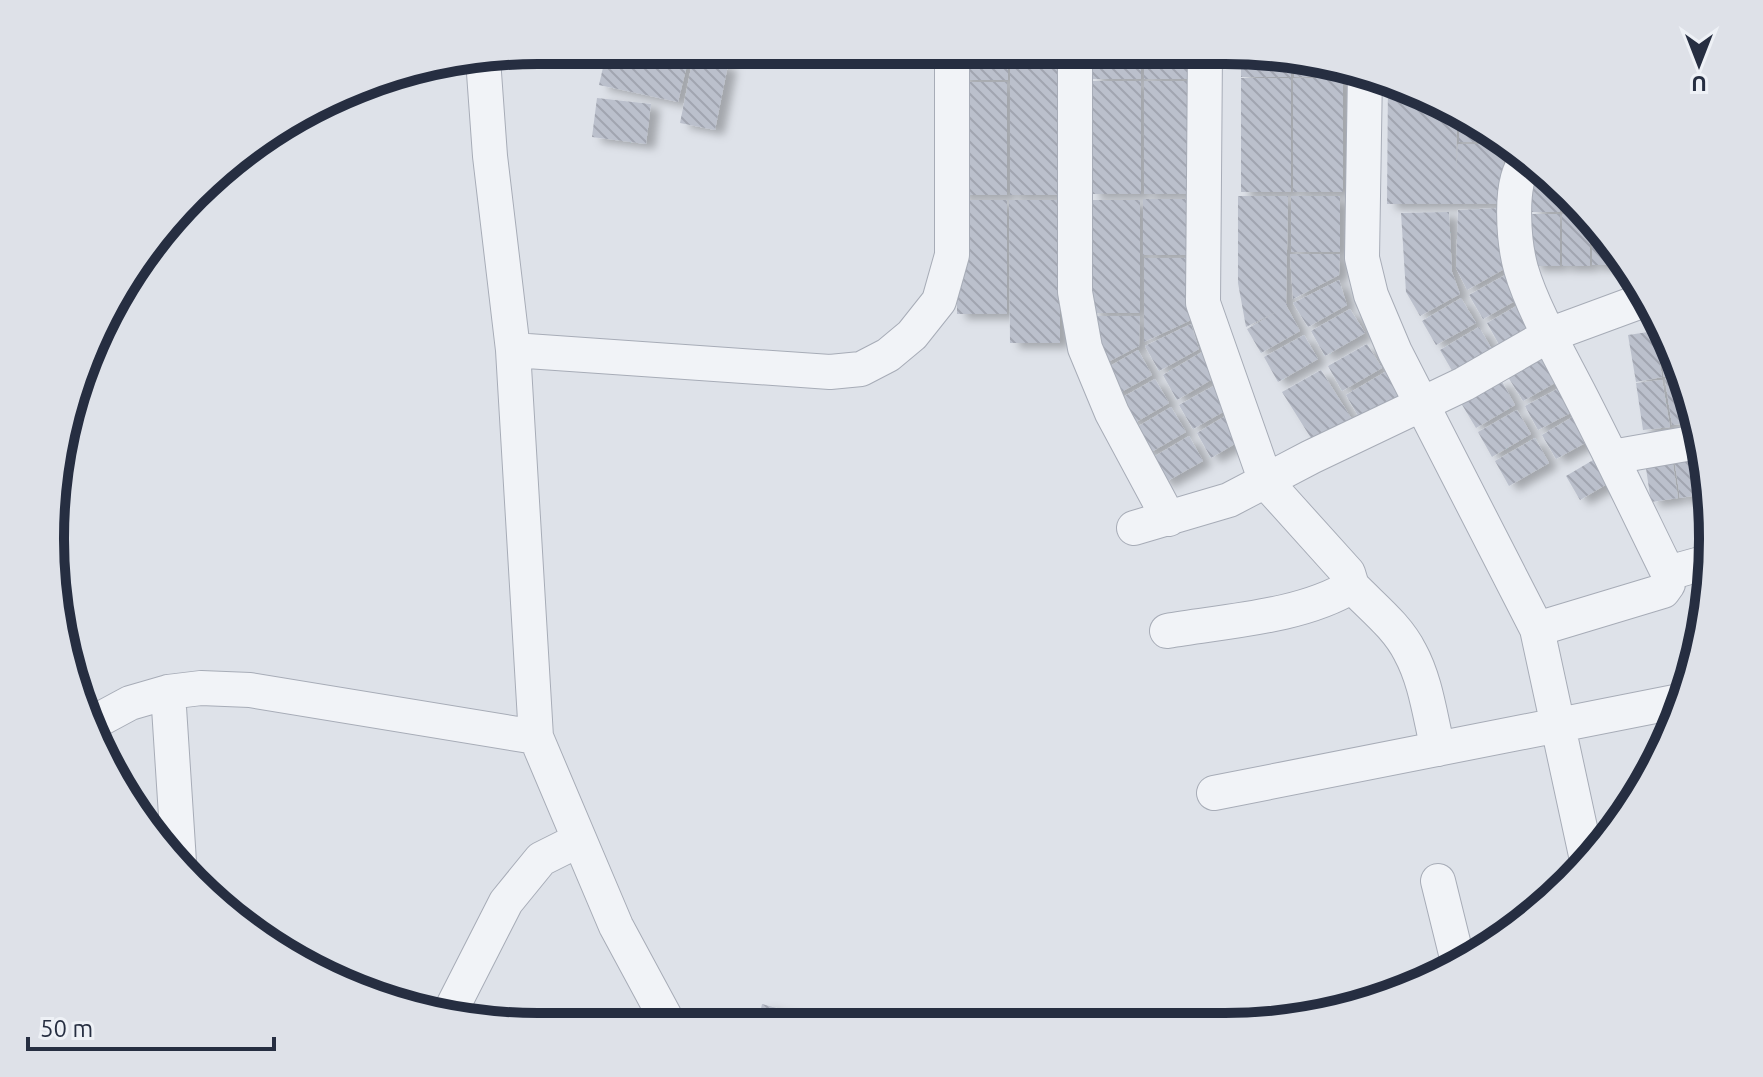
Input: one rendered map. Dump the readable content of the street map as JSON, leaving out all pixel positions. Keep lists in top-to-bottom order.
{
  "scale_bar": "50 m",
  "north": "bottom"
}
